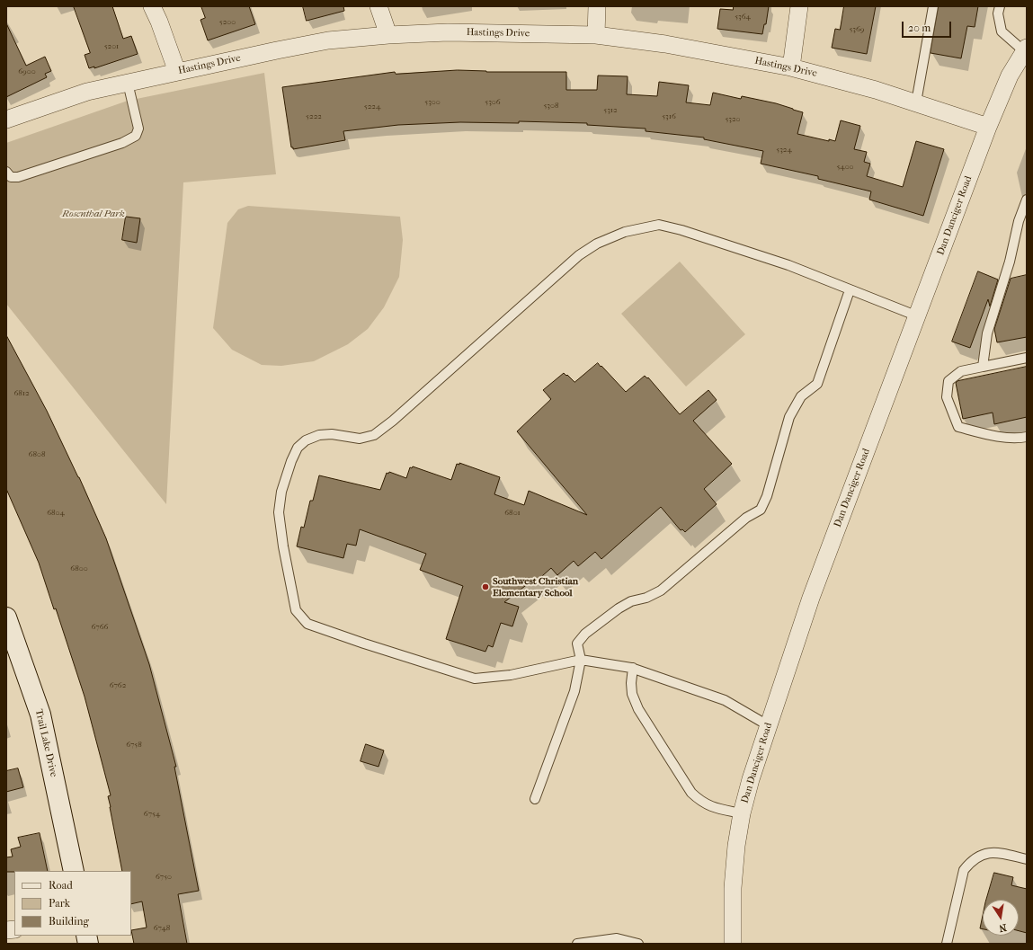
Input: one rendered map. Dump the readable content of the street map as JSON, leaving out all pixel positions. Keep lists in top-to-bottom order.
{
  "streets": {
    "street": ["Hastings Drive", "Dan Danciger Road", "Trail Lake Drive"]
  },
  "crossings": [
    ["Hastings Drive", "Dan Danciger Road"]
  ],
  "parks": ["Rosenthal Park"],
  "places": ["Southwest Christian Elementary School"],
  "house_numbers": [
    "5364",
    "5200",
    "5369",
    "5201",
    "6900",
    "5300",
    "5306",
    "5308",
    "5224",
    "5312",
    "5222",
    "5316",
    "5320",
    "5324",
    "5400",
    "6812",
    "6808",
    "6804",
    "6801",
    "6800",
    "6766",
    "6762",
    "6758",
    "6754",
    "6750",
    "6748"
  ],
  "legend": ["Road", "Park", "Building"],
  "scale_bar": "20 m",
  "north": "bottom"
}
